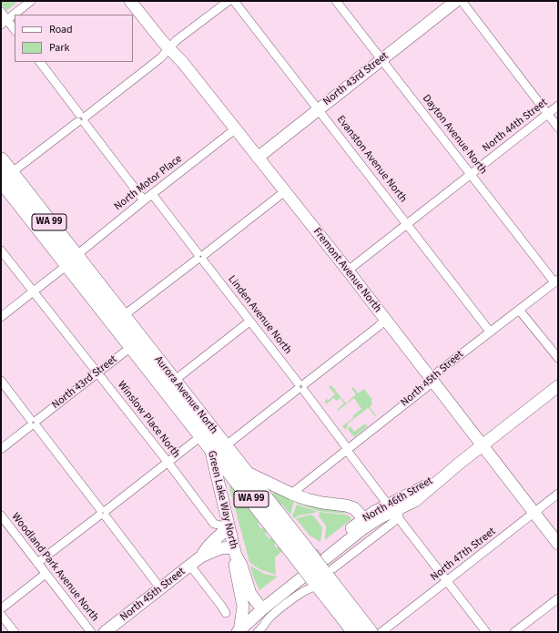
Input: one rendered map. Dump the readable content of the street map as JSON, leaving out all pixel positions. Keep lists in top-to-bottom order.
{
  "streets": {
    "highway": ["WA 99", "Aurora Avenue North"],
    "main road": [
      "North 43rd Street",
      "Fremont Avenue North",
      "North 45th Street",
      "Green Lake Way North",
      "North 46th Street"
    ],
    "street": [
      "North 44th Street",
      "Dayton Avenue North",
      "Evanston Avenue North",
      "North Motor Place",
      "Linden Avenue North",
      "Winslow Place North",
      "North 47th Street",
      "Woodland Park Avenue North"
    ]
  },
  "crossings": [
    ["North 43rd Street", "Dayton Avenue North"],
    ["North 43rd Street", "Evanston Avenue North"],
    ["North 43rd Street", "Fremont Avenue North"],
    ["North 43rd Street", "Aurora Avenue North"],
    ["North 43rd Street", "Winslow Place North"],
    ["North 44th Street", "Dayton Avenue North"],
    ["North 44th Street", "Evanston Avenue North"],
    ["North 44th Street", "Fremont Avenue North"],
    ["Dayton Avenue North", "North 45th Street"],
    ["Evanston Avenue North", "North 45th Street"],
    ["North Motor Place", "Fremont Avenue North"],
    ["North Motor Place", "Linden Avenue North"],
    ["North Motor Place", "Aurora Avenue North"],
    ["North Motor Place", "Winslow Place North"],
    ["Fremont Avenue North", "North 45th Street"],
    ["Fremont Avenue North", "North 46th Street"],
    ["Fremont Avenue North", "North 47th Street"],
    ["Linden Avenue North", "North 45th Street"],
    ["Linden Avenue North", "North 46th Street"],
    ["North 45th Street", "Winslow Place North"],
    ["North 45th Street", "Green Lake Way North"],
    ["Aurora Avenue North", "Green Lake Way North"],
    ["Aurora Avenue North", "North 46th Street"],
    ["Winslow Place North", "Green Lake Way North"],
    ["Green Lake Way North", "North 46th Street"]
  ],
  "legend": ["Road", "Park"]
}
